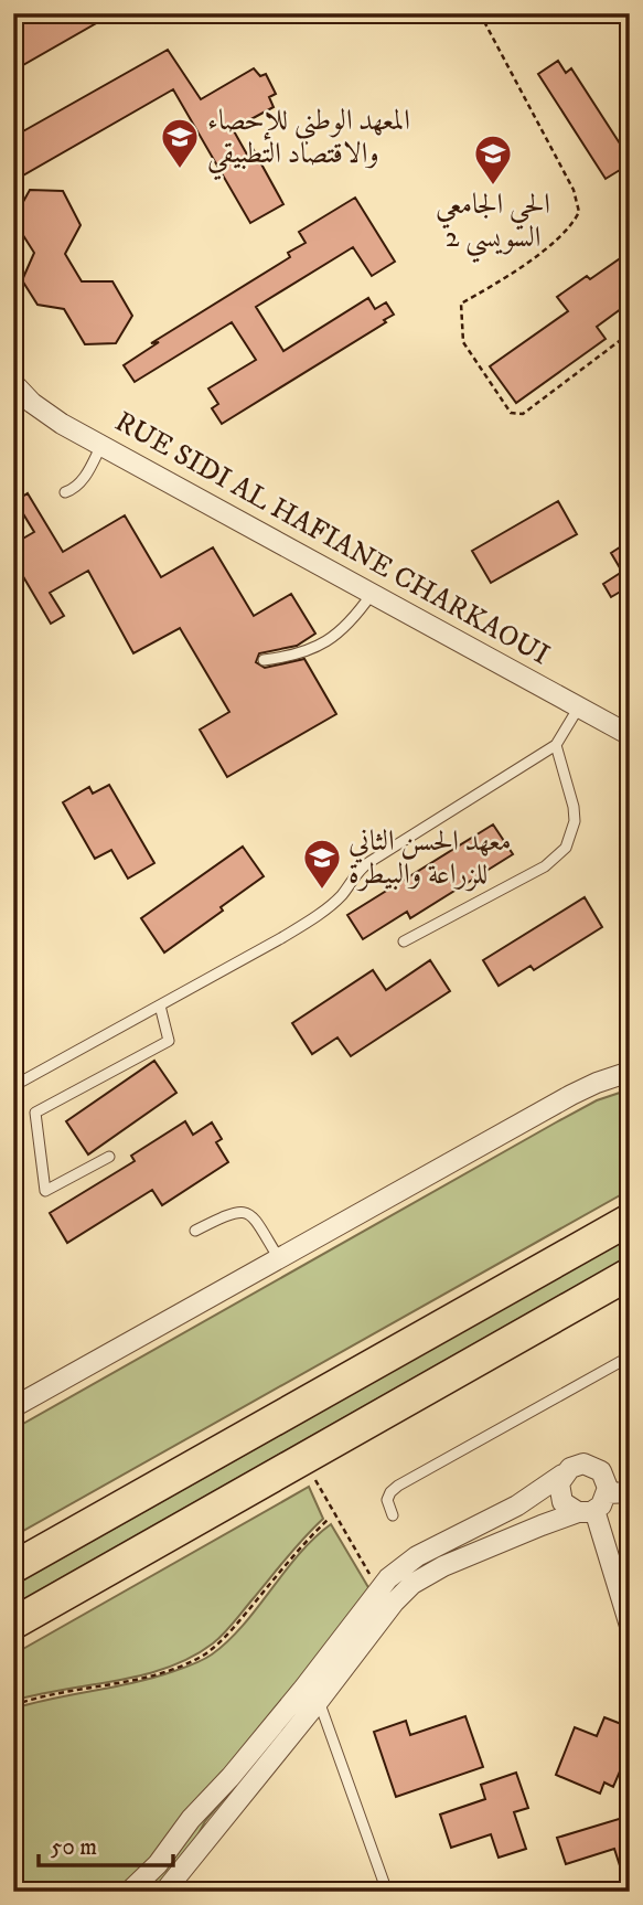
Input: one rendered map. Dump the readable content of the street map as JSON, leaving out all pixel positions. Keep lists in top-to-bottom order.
{
  "streets": {
    "street": ["RUE SIDI AL HAFIANE CHARKAOUI"]
  },
  "places": {
    "school or university": ["المعهد الوطني للإحصاء والاقتصاد التطبيقي", "الحي الجامعي السويسي 2", "معهد الحسن الثاني للزراعة والبيطرة"]
  },
  "scale_bar": "50 m"
}
